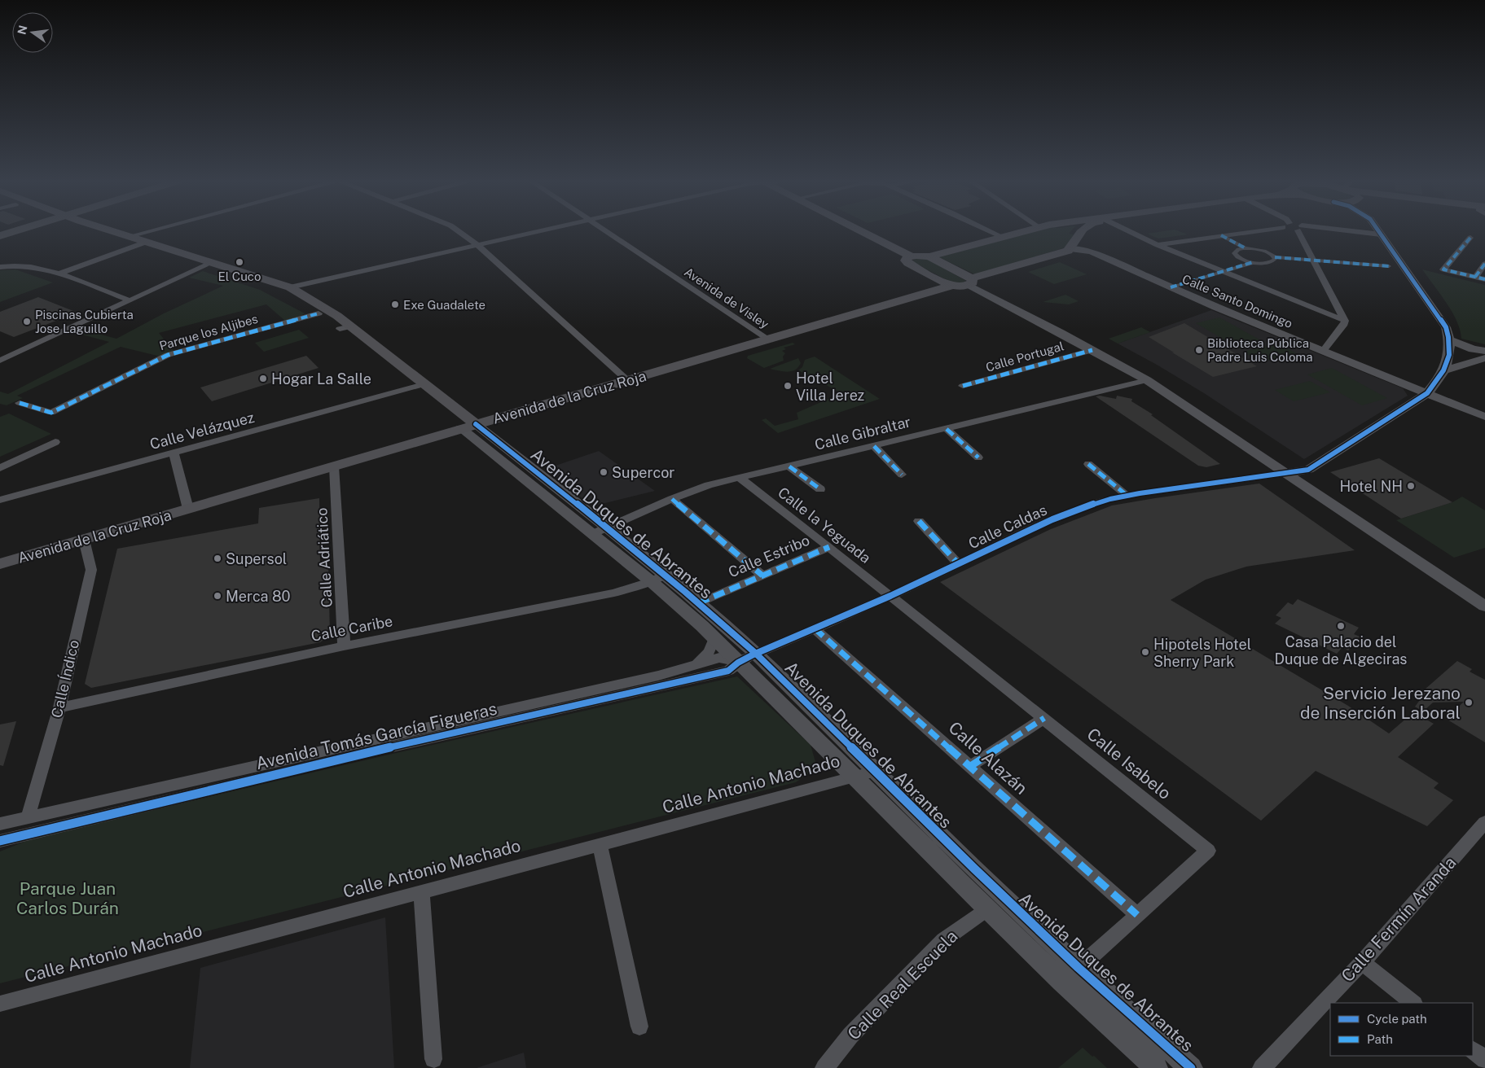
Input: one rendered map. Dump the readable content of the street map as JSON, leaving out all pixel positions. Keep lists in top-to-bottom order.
{
  "streets": {
    "main road": ["Avenida de la Cruz Roja", "Avenida Duques de Abrantes"],
    "street": [
      "Avenida de Visley",
      "Calle Santo Domingo",
      "Parque los Aljibes",
      "Calle Portugal",
      "Calle Velázquez",
      "Calle Gibraltar",
      "Calle la Yeguada",
      "Calle Caldas",
      "Calle Estribo",
      "Calle Adriático",
      "Calle Caribe",
      "Calle Índico",
      "Avenida Tomás García Figueras",
      "Calle Alazán",
      "Calle Isabelo",
      "Calle Antonio Machado",
      "Calle Fermín Aranda",
      "Calle Real Escuela"
    ]
  },
  "crossings": [
    ["Avenida de Visley", "Avenida de la Cruz Roja"],
    ["Parque los Aljibes", "Avenida Duques de Abrantes"],
    ["Avenida de la Cruz Roja", "Calle Velázquez"],
    ["Avenida de la Cruz Roja", "Avenida Duques de Abrantes"],
    ["Avenida de la Cruz Roja", "Calle Adriático"],
    ["Avenida de la Cruz Roja", "Calle Índico"],
    ["Calle Velázquez", "Avenida Duques de Abrantes"],
    ["Calle Gibraltar", "Avenida Duques de Abrantes"],
    ["Calle Gibraltar", "Calle la Yeguada"],
    ["Avenida Duques de Abrantes", "Calle Caldas"],
    ["Avenida Duques de Abrantes", "Calle Estribo"],
    ["Avenida Duques de Abrantes", "Calle Caribe"],
    ["Avenida Duques de Abrantes", "Avenida Tomás García Figueras"],
    ["Avenida Duques de Abrantes", "Calle Isabelo"],
    ["Avenida Duques de Abrantes", "Calle Antonio Machado"],
    ["Avenida Duques de Abrantes", "Calle Real Escuela"],
    ["Calle la Yeguada", "Calle Caldas"],
    ["Calle la Yeguada", "Calle Estribo"],
    ["Calle la Yeguada", "Calle Isabelo"],
    ["Calle Caldas", "Avenida Tomás García Figueras"],
    ["Calle Caldas", "Calle Alazán"],
    ["Calle Caldas", "Calle Isabelo"],
    ["Calle Adriático", "Calle Caribe"],
    ["Calle Caribe", "Calle Índico"],
    ["Calle Índico", "Avenida Tomás García Figueras"],
    ["Calle Alazán", "Calle Isabelo"]
  ],
  "parks": ["Parque Juan Carlos Durán"],
  "places": [
    "El Cuco",
    "Exe Guadalete",
    "Piscinas Cubierta Jose Laguillo",
    "Biblioteca Pública Padre Luis Coloma",
    "Hogar La Salle",
    "Hotel Villa Jerez",
    "Supercor",
    "Hotel NH",
    "Supersol",
    "Merca 80",
    "Casa Palacio del Duque de Algeciras",
    "Hipotels Hotel Sherry Park",
    "Servicio Jerezano de Inserción Laboral"
  ],
  "legend": ["Cycle path", "Path"],
  "north": "left"
}
